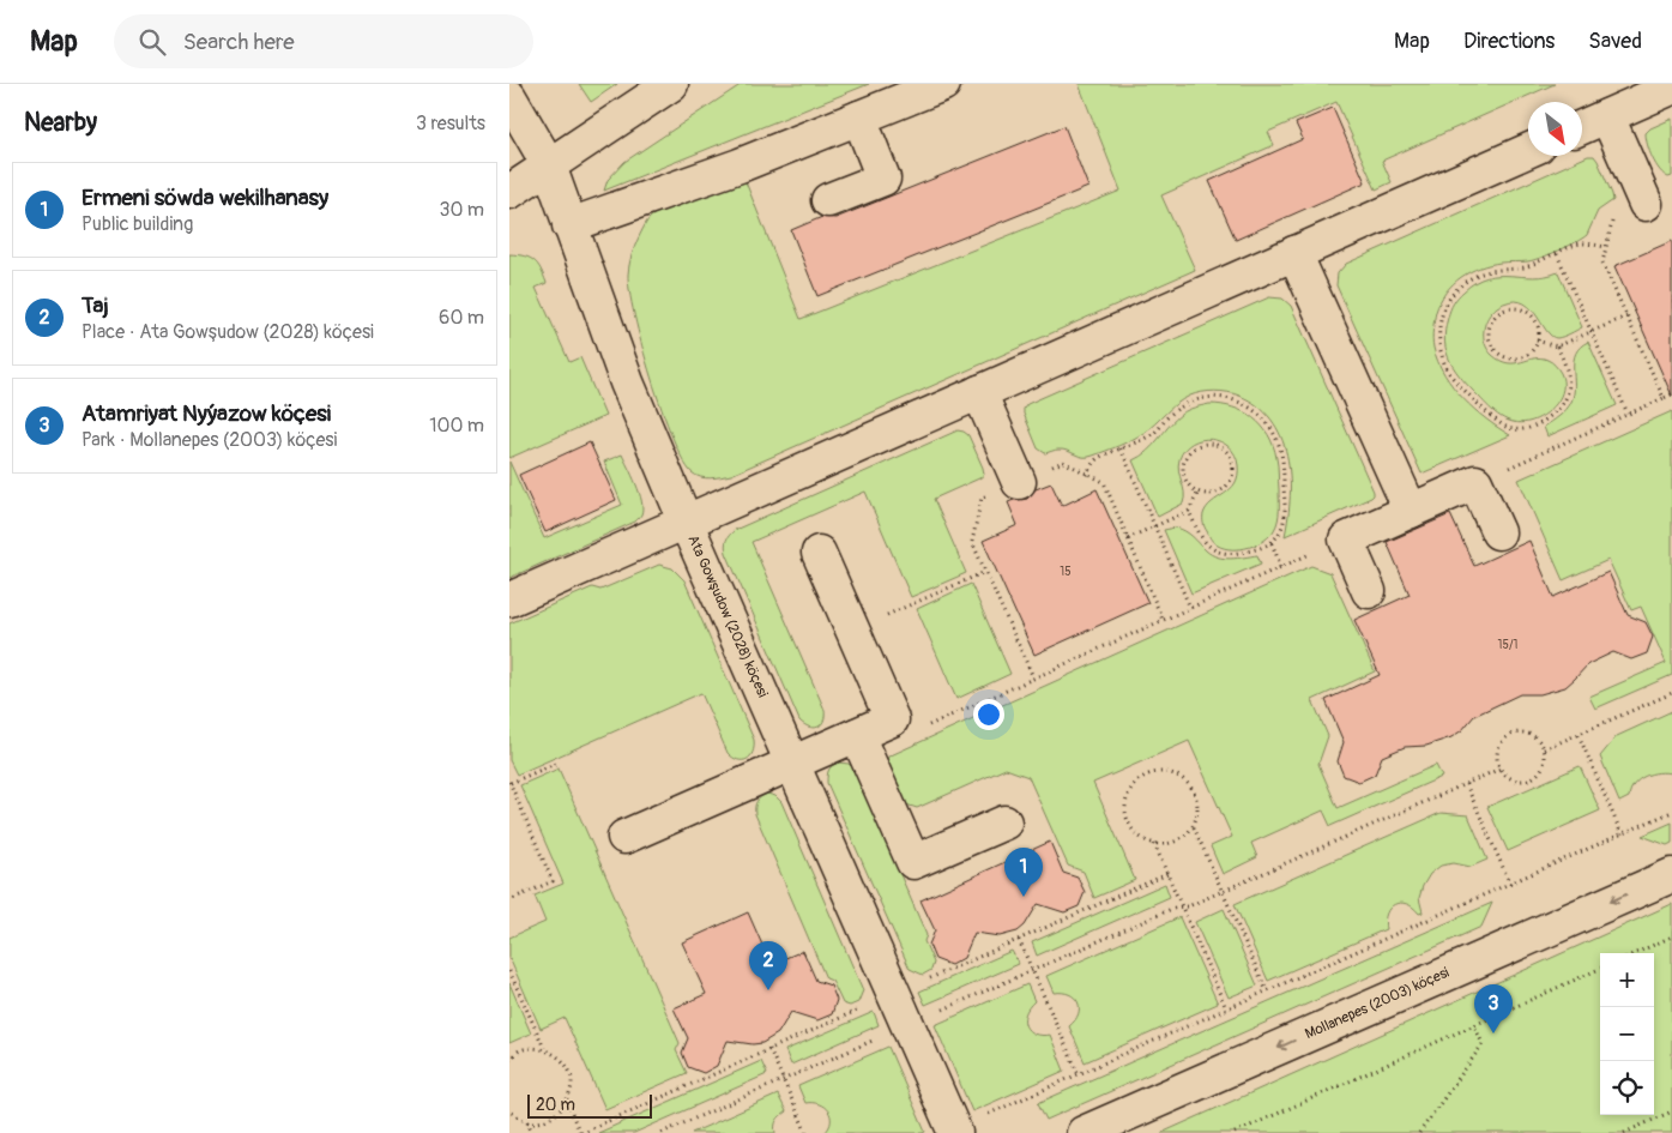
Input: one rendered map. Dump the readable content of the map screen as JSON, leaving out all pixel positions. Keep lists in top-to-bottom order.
{
  "streets": {
    "street": ["Ata Gowşudow (2028) köçesi", "Mollanepes (2003) köçesi"]
  },
  "one_way": ["Mollanepes (2003) köçesi"],
  "house_numbers": ["15", "15/1"],
  "scale_bar": "20 m",
  "north": "bottom right",
  "page": {
    "header": "Map",
    "search": "Search here",
    "nav": ["Map", "Directions", "Saved"],
    "heading": ["Nearby", "3 results"],
    "list": [
      {
        "mark": "1",
        "name": "Ermeni söwda wekilhanasy",
        "note": "Public building",
        "value": "30 m"
      },
      {
        "mark": "2",
        "name": "Taj",
        "note": "Place · Ata Gowşudow (2028) köçesi",
        "value": "60 m"
      },
      {
        "mark": "3",
        "name": "Atamriyat Nyýazow köçesi",
        "note": "Park · Mollanepes (2003) köçesi",
        "value": "100 m"
      }
    ],
    "pins": ["1", "2", "3"],
    "map_buttons": ["+", "−"],
    "scale": "20 m"
  }
}
